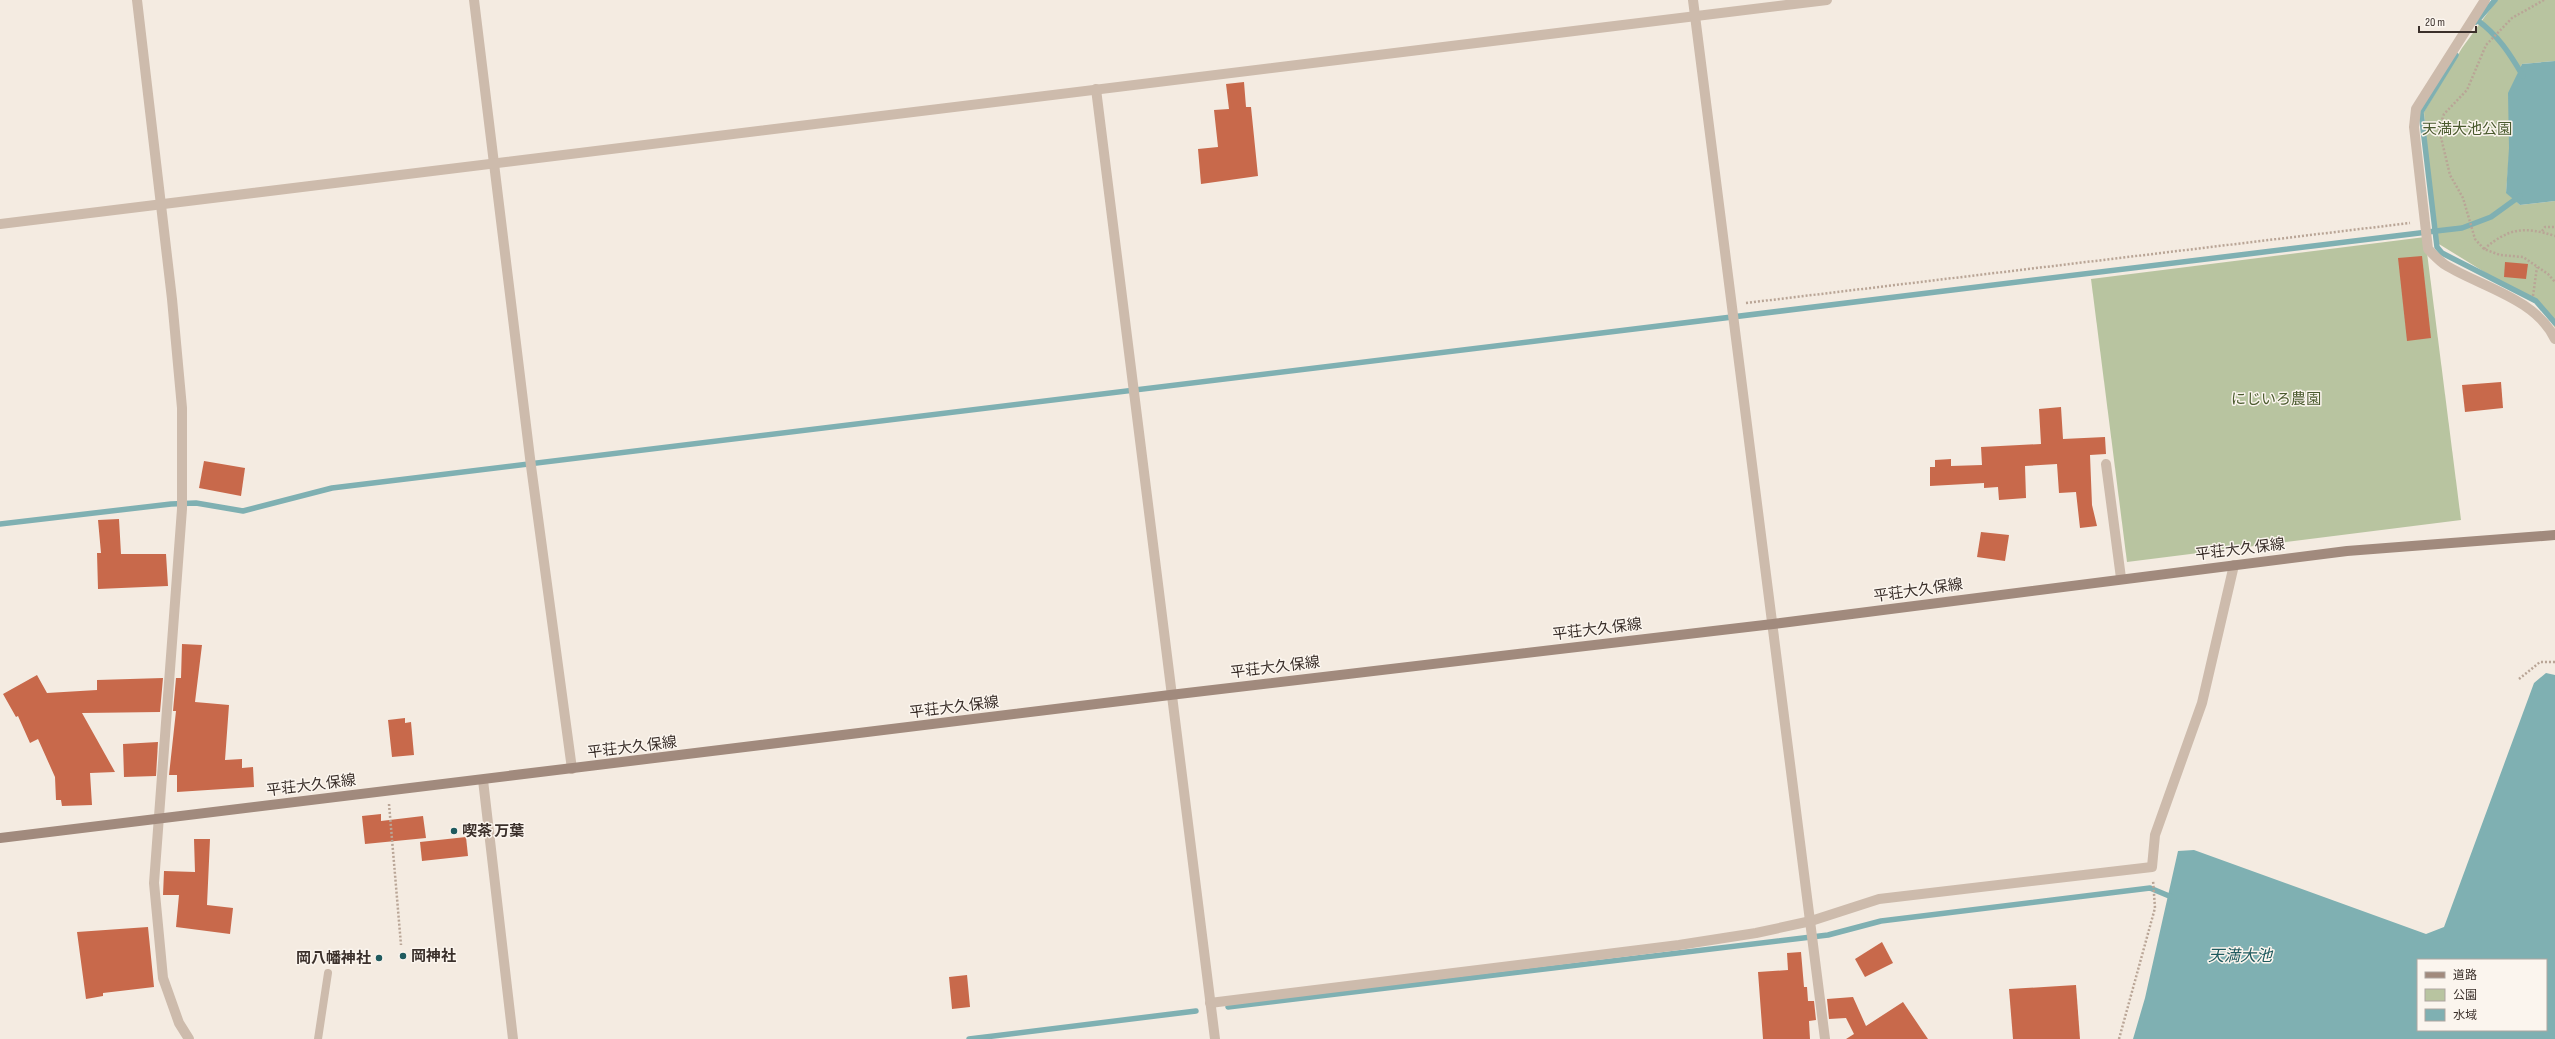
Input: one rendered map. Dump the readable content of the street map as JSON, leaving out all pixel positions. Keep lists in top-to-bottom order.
{
  "streets": {
    "main road": ["平荘大久保線"]
  },
  "water": ["天満大池"],
  "parks": ["天満大池公園", "にじいろ農園"],
  "places": ["喫茶 万葉", "岡神社", "岡八幡神社"],
  "legend": ["道路", "公園", "水域"],
  "scale_bar": "20 m"
}
